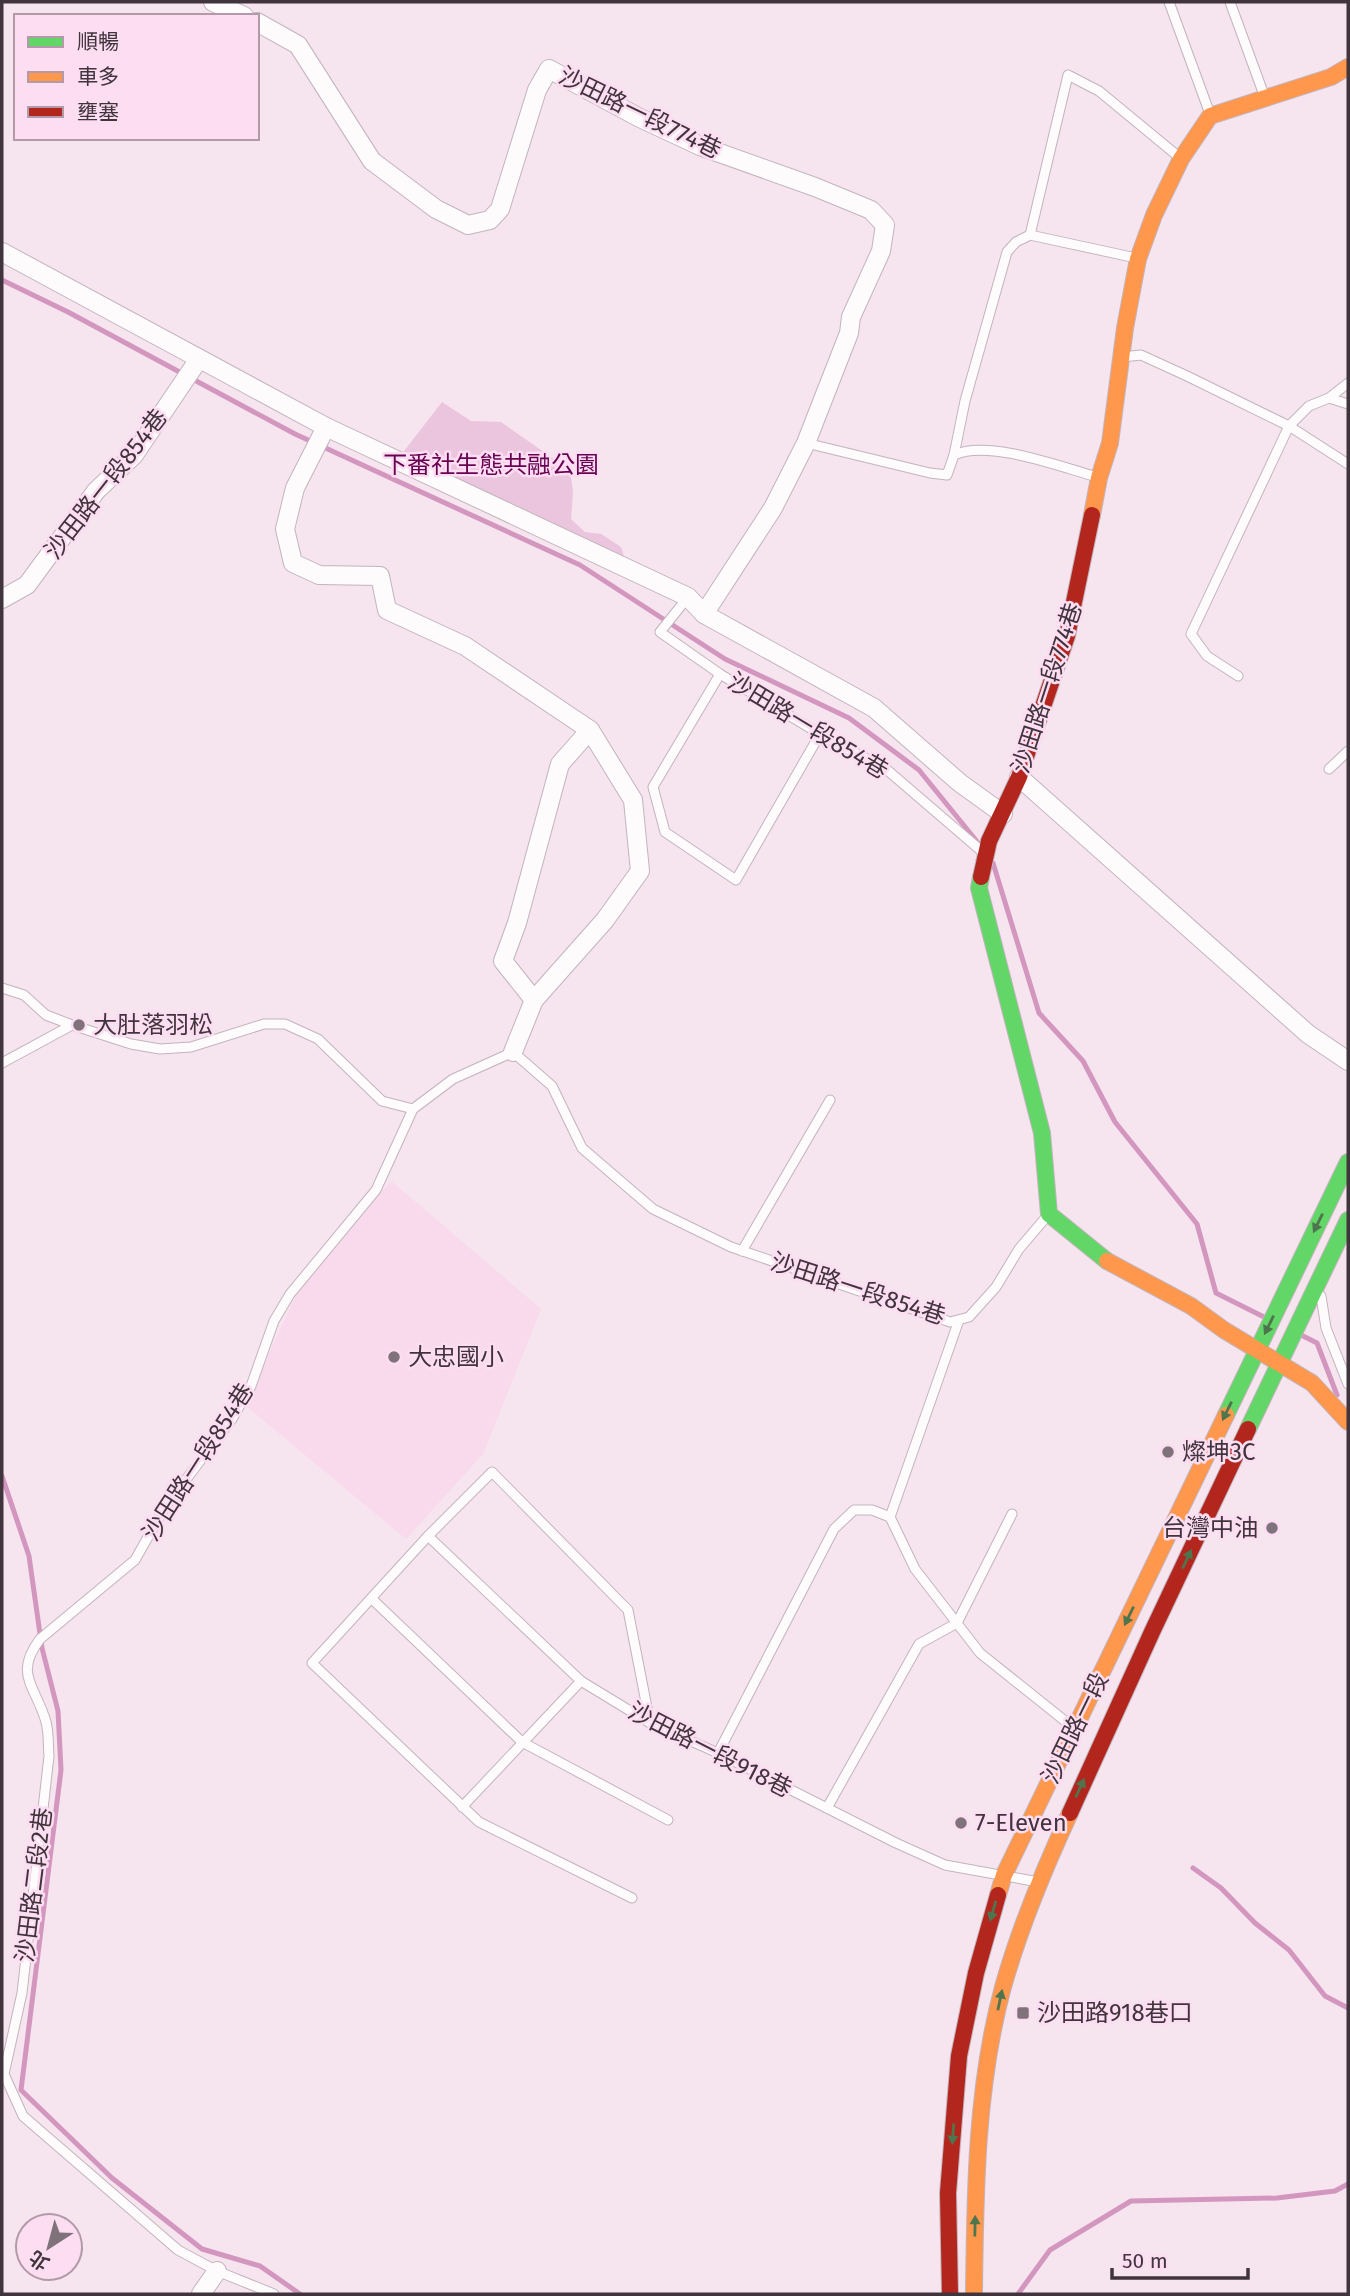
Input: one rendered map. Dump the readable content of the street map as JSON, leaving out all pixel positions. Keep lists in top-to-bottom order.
{
  "streets": {
    "main road": ["沙田路一段774巷", "沙田路一段"],
    "street": ["沙田路一段854巷"],
    "lane": ["沙田路一段918巷", "沙田路二段2巷"]
  },
  "crossings": [
    ["沙田路一段774巷", "沙田路一段854巷"],
    ["沙田路一段854巷", "沙田路二段2巷"],
    ["沙田路一段", "沙田路一段918巷"]
  ],
  "parks": ["下番社生態共融公園"],
  "places": {
    "other": [
      "大肚落羽松",
      "大忠國小",
      "燦坤3C",
      "台灣中油",
      "7-Eleven"
    ],
    "transit": ["沙田路918巷口"]
  },
  "legend": ["順暢", "車多", "壅塞"],
  "scale_bar": "50 m",
  "north": "bottom left"
}
